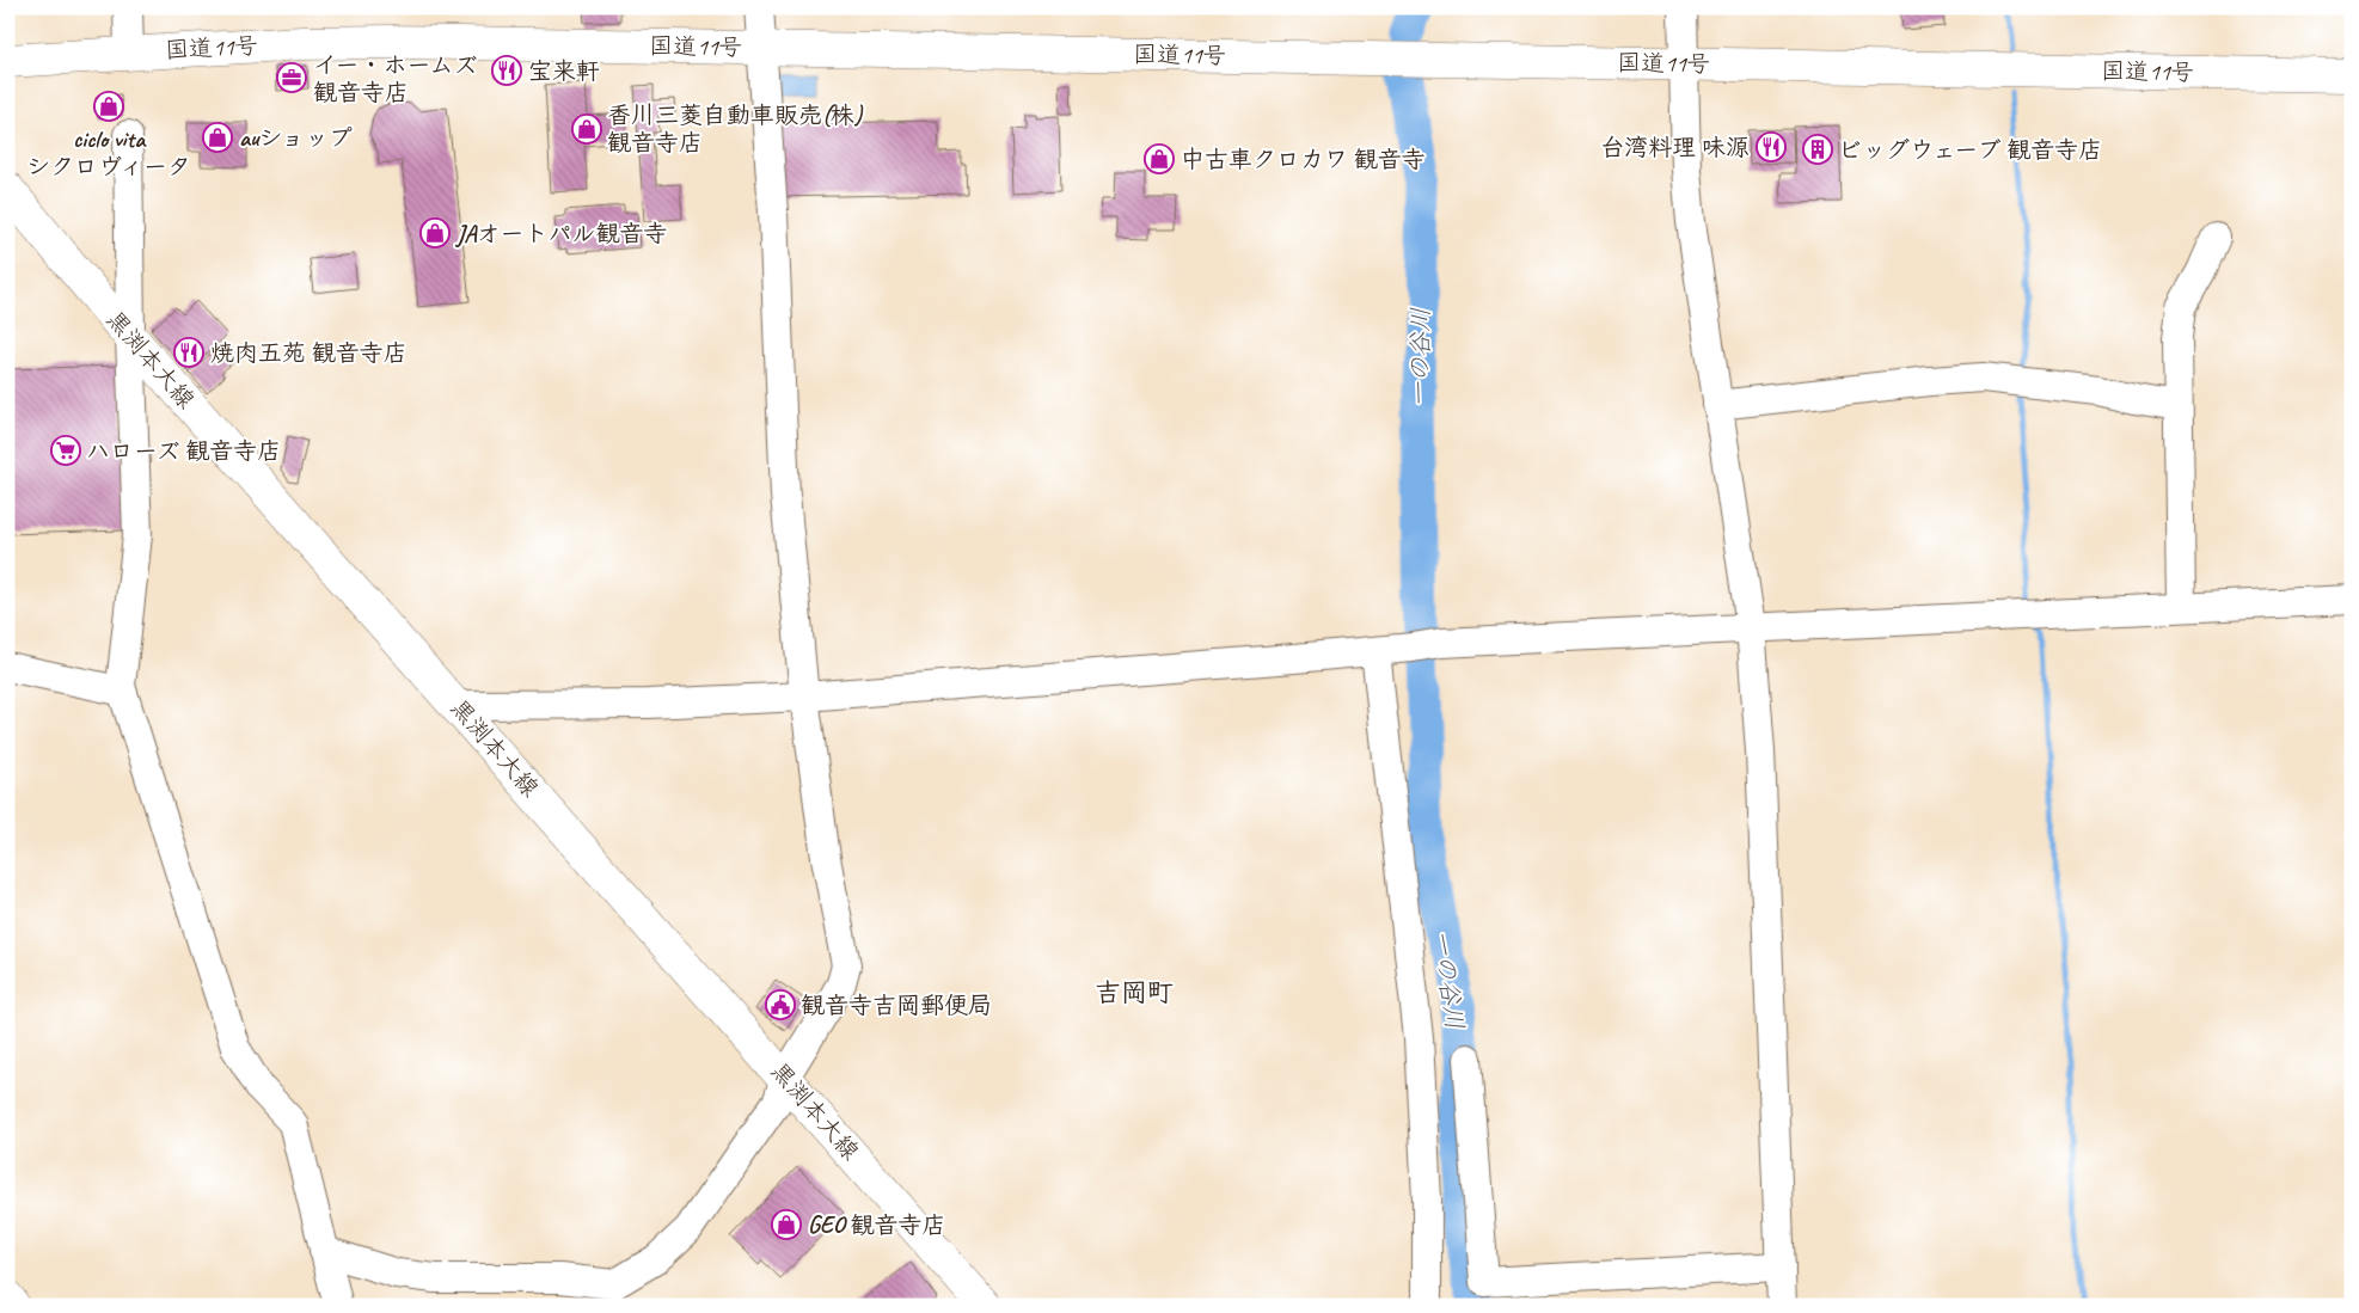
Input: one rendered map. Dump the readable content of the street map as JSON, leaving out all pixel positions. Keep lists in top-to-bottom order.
{
  "streets": {
    "main road": ["国道11号", "黒渕本大線"]
  },
  "districts": ["吉岡町"],
  "water": ["一の谷川"],
  "places": {
    "restaurant": ["宝来軒", "台湾料理 味源", "焼肉五苑 観音寺店"],
    "office": ["イー・ホームズ 観音寺店"],
    "shop": [
      "ciclo vita シクロヴィータ",
      "香川三菱自動車販売(株) 観音寺店",
      "auショップ",
      "中古車クロカワ 観音寺",
      "JAオートパル観音寺",
      "GEO 観音寺店"
    ],
    "building": ["ビッグウェーブ 観音寺店"],
    "supermarket": ["ハローズ 観音寺店"],
    "public building": ["観音寺吉岡郵便局"]
  }
}
